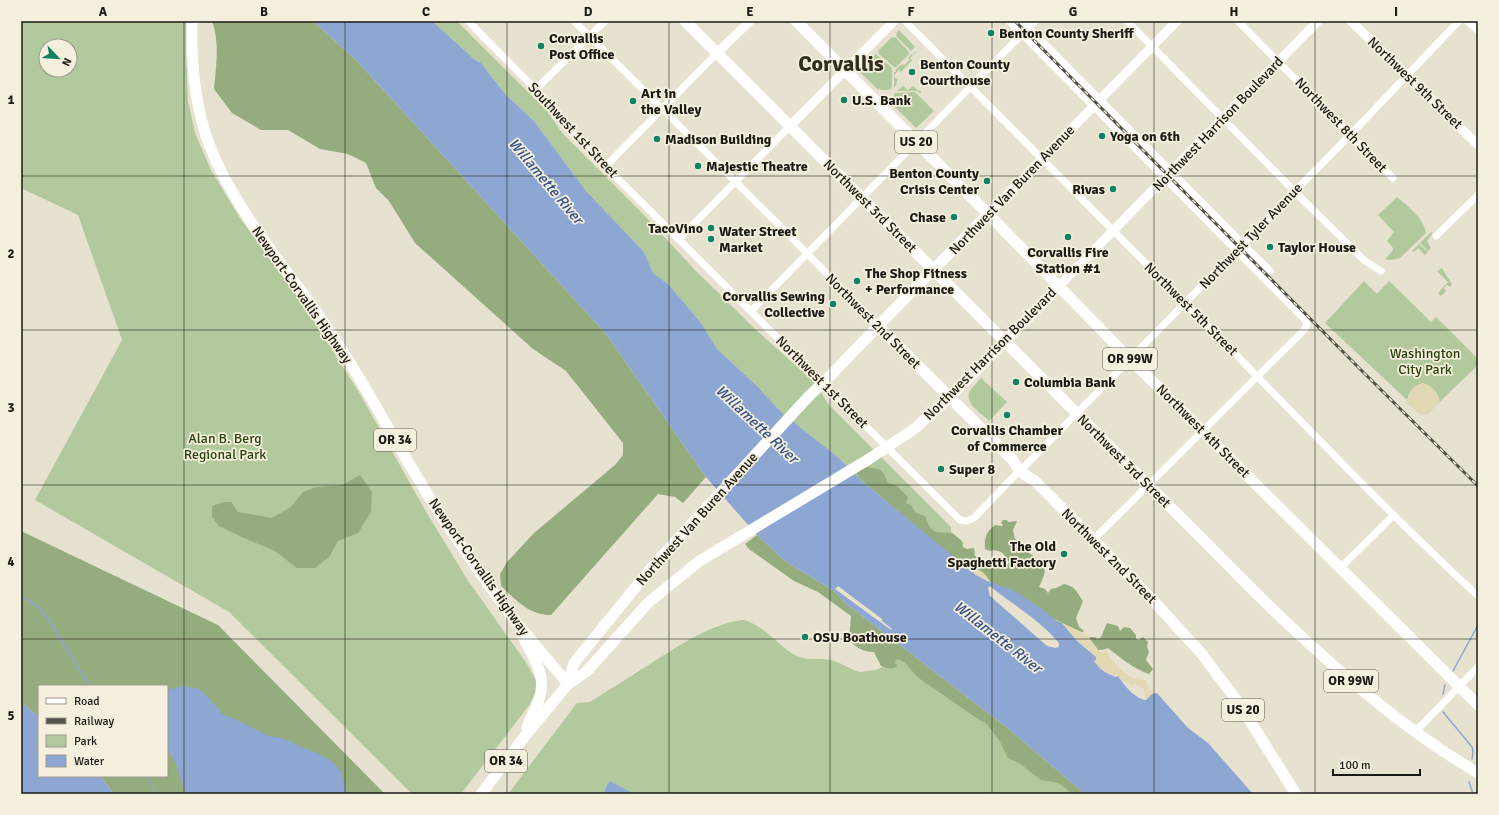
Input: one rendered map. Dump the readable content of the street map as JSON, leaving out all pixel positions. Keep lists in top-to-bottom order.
{
  "streets": {
    "highway": [
      "Northwest Harrison Boulevard",
      "US 20",
      "Northwest Van Buren Avenue",
      "Northwest 3rd Street",
      "Newport-Corvallis Highway",
      "Northwest 2nd Street",
      "OR 99W",
      "Northwest 4th Street",
      "OR 34"
    ],
    "main road": ["Northwest 9th Street"],
    "street": [
      "Northwest 8th Street",
      "Southwest 1st Street",
      "Northwest Tyler Avenue",
      "Northwest 5th Street",
      "Northwest 1st Street"
    ]
  },
  "crossings": [
    ["Northwest 9th Street", "Northwest Tyler Avenue"],
    ["Northwest Harrison Boulevard", "Northwest 8th Street"],
    ["Northwest Harrison Boulevard", "Northwest Van Buren Avenue"],
    ["Northwest Harrison Boulevard", "Northwest 3rd Street"],
    ["Northwest Harrison Boulevard", "Newport-Corvallis Highway"],
    ["Northwest Harrison Boulevard", "Northwest 5th Street"],
    ["Northwest Harrison Boulevard", "Northwest 2nd Street"],
    ["Northwest Harrison Boulevard", "Northwest 4th Street"],
    ["Northwest Harrison Boulevard", "OR 34"],
    ["Northwest 8th Street", "Northwest Tyler Avenue"],
    ["Southwest 1st Street", "Northwest 1st Street"],
    ["US 20", "Northwest 4th Street"],
    ["Northwest Van Buren Avenue", "Northwest 3rd Street"],
    ["Northwest Van Buren Avenue", "Newport-Corvallis Highway"],
    ["Northwest Van Buren Avenue", "Northwest 5th Street"],
    ["Northwest Van Buren Avenue", "Northwest 2nd Street"],
    ["Northwest Van Buren Avenue", "Northwest 1st Street"],
    ["Northwest Van Buren Avenue", "Northwest 4th Street"],
    ["Northwest Van Buren Avenue", "OR 34"],
    ["Northwest 3rd Street", "Northwest Tyler Avenue"],
    ["Northwest Tyler Avenue", "Northwest 5th Street"],
    ["Northwest Tyler Avenue", "Northwest 2nd Street"],
    ["Northwest Tyler Avenue", "Northwest 1st Street"],
    ["Northwest Tyler Avenue", "Northwest 4th Street"],
    ["Newport-Corvallis Highway", "OR 34"]
  ],
  "districts": ["Corvallis"],
  "water": ["Willamette River"],
  "parks": ["Washington City Park", "Alan B. Berg Regional Park"],
  "places": [
    "Benton County Sheriff",
    "Corvallis Post Office",
    "Benton County Courthouse",
    "U.S. Bank",
    "Art in the Valley",
    "Yoga on 6th",
    "Madison Building",
    "Majestic Theatre",
    "Benton County Crisis Center",
    "Rivas",
    "Chase",
    "TacoVino",
    "Corvallis Fire Station #1",
    "Water Street Market",
    "Taylor House",
    "The Shop Fitness + Performance",
    "Corvallis Sewing Collective",
    "Columbia Bank",
    "Corvallis Chamber of Commerce",
    "Super 8",
    "The Old Spaghetti Factory",
    "OSU Boathouse"
  ],
  "legend": [
    "Road",
    "Railway",
    "Park",
    "Water"
  ],
  "scale_bar": "100 m",
  "north": "bottom right",
  "grid": {
    "columns": [
      "A",
      "B",
      "C",
      "D",
      "E",
      "F",
      "G",
      "H",
      "I"
    ],
    "rows": [
      "1",
      "2",
      "3",
      "4",
      "5"
    ]
  }
}
